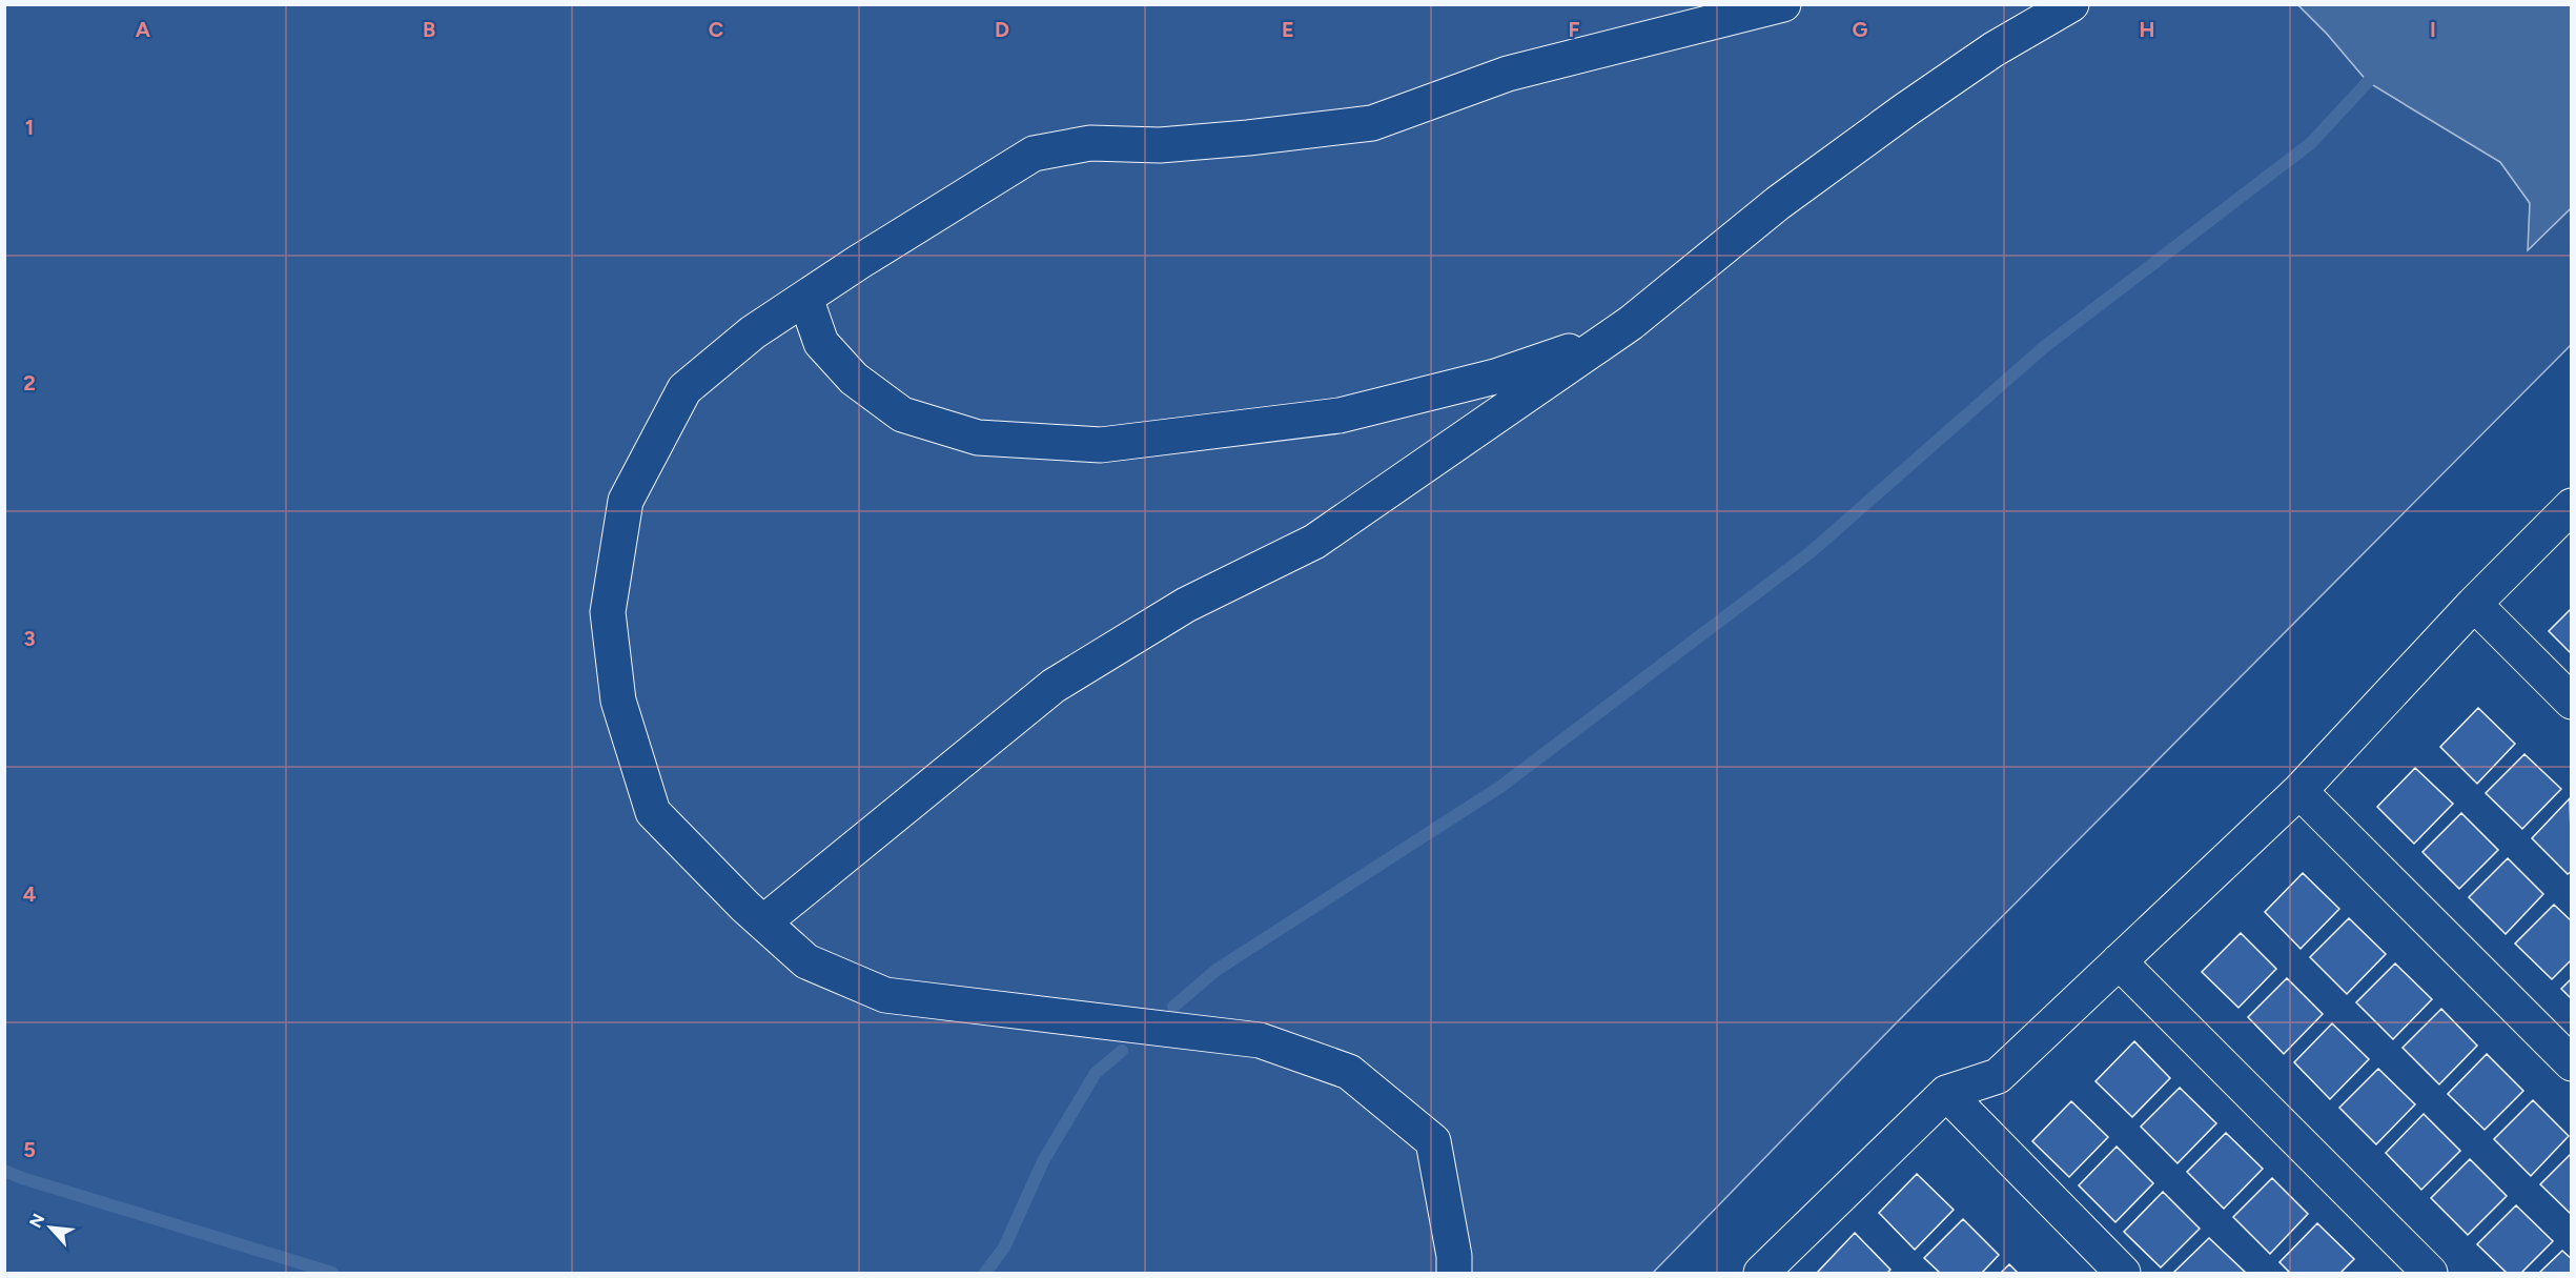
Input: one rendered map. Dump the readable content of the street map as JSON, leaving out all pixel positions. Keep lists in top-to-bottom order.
{
  "north": "top left",
  "grid": {
    "columns": [
      "A",
      "B",
      "C",
      "D",
      "E",
      "F",
      "G",
      "H",
      "I"
    ],
    "rows": [
      "1",
      "2",
      "3",
      "4",
      "5"
    ]
  }
}
